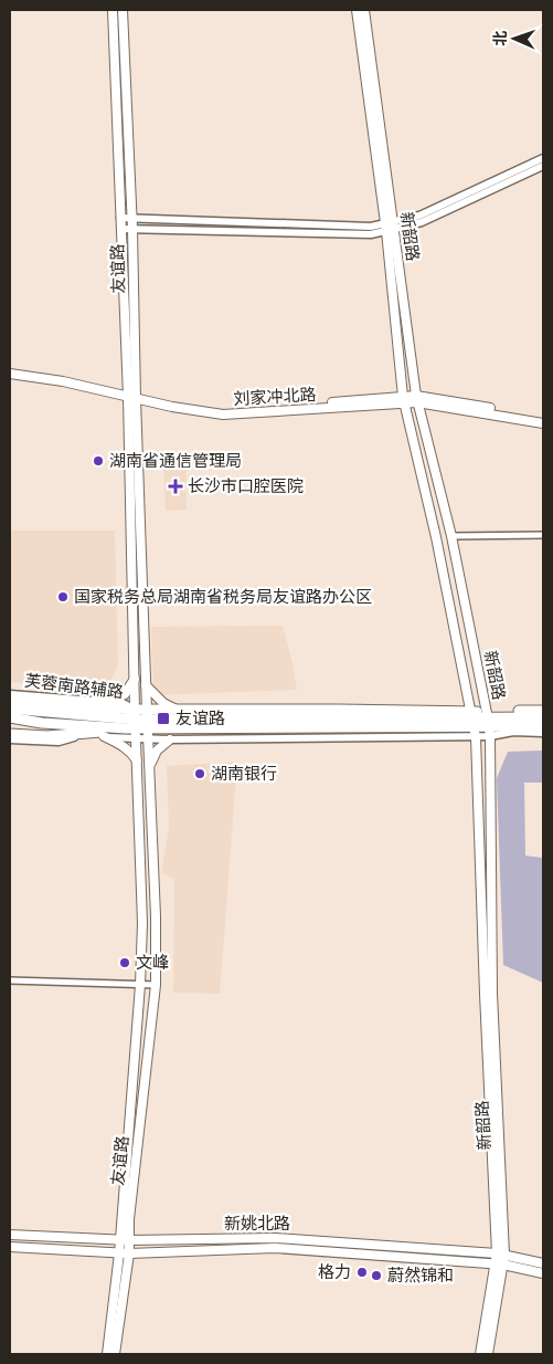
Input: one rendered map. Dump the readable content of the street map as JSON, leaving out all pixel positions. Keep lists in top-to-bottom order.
{
  "streets": {
    "main road": [
      "新韶路",
      "友谊路",
      "刘家冲北路",
      "新姚北路"
    ],
    "street": ["芙蓉南路辅路"]
  },
  "crossings": [
    ["新韶路", "刘家冲北路"],
    ["新韶路", "新姚北路"],
    ["友谊路", "刘家冲北路"],
    ["友谊路", "芙蓉南路辅路"],
    ["友谊路", "新姚北路"]
  ],
  "places": {
    "other": [
      "湖南省通信管理局",
      "国家税务总局湖南省税务局友谊路办公区",
      "湖南银行",
      "文峰",
      "格力",
      "蔚然锦和"
    ],
    "health": ["长沙市口腔医院"],
    "transit": ["友谊路"]
  },
  "north": "left"
}
